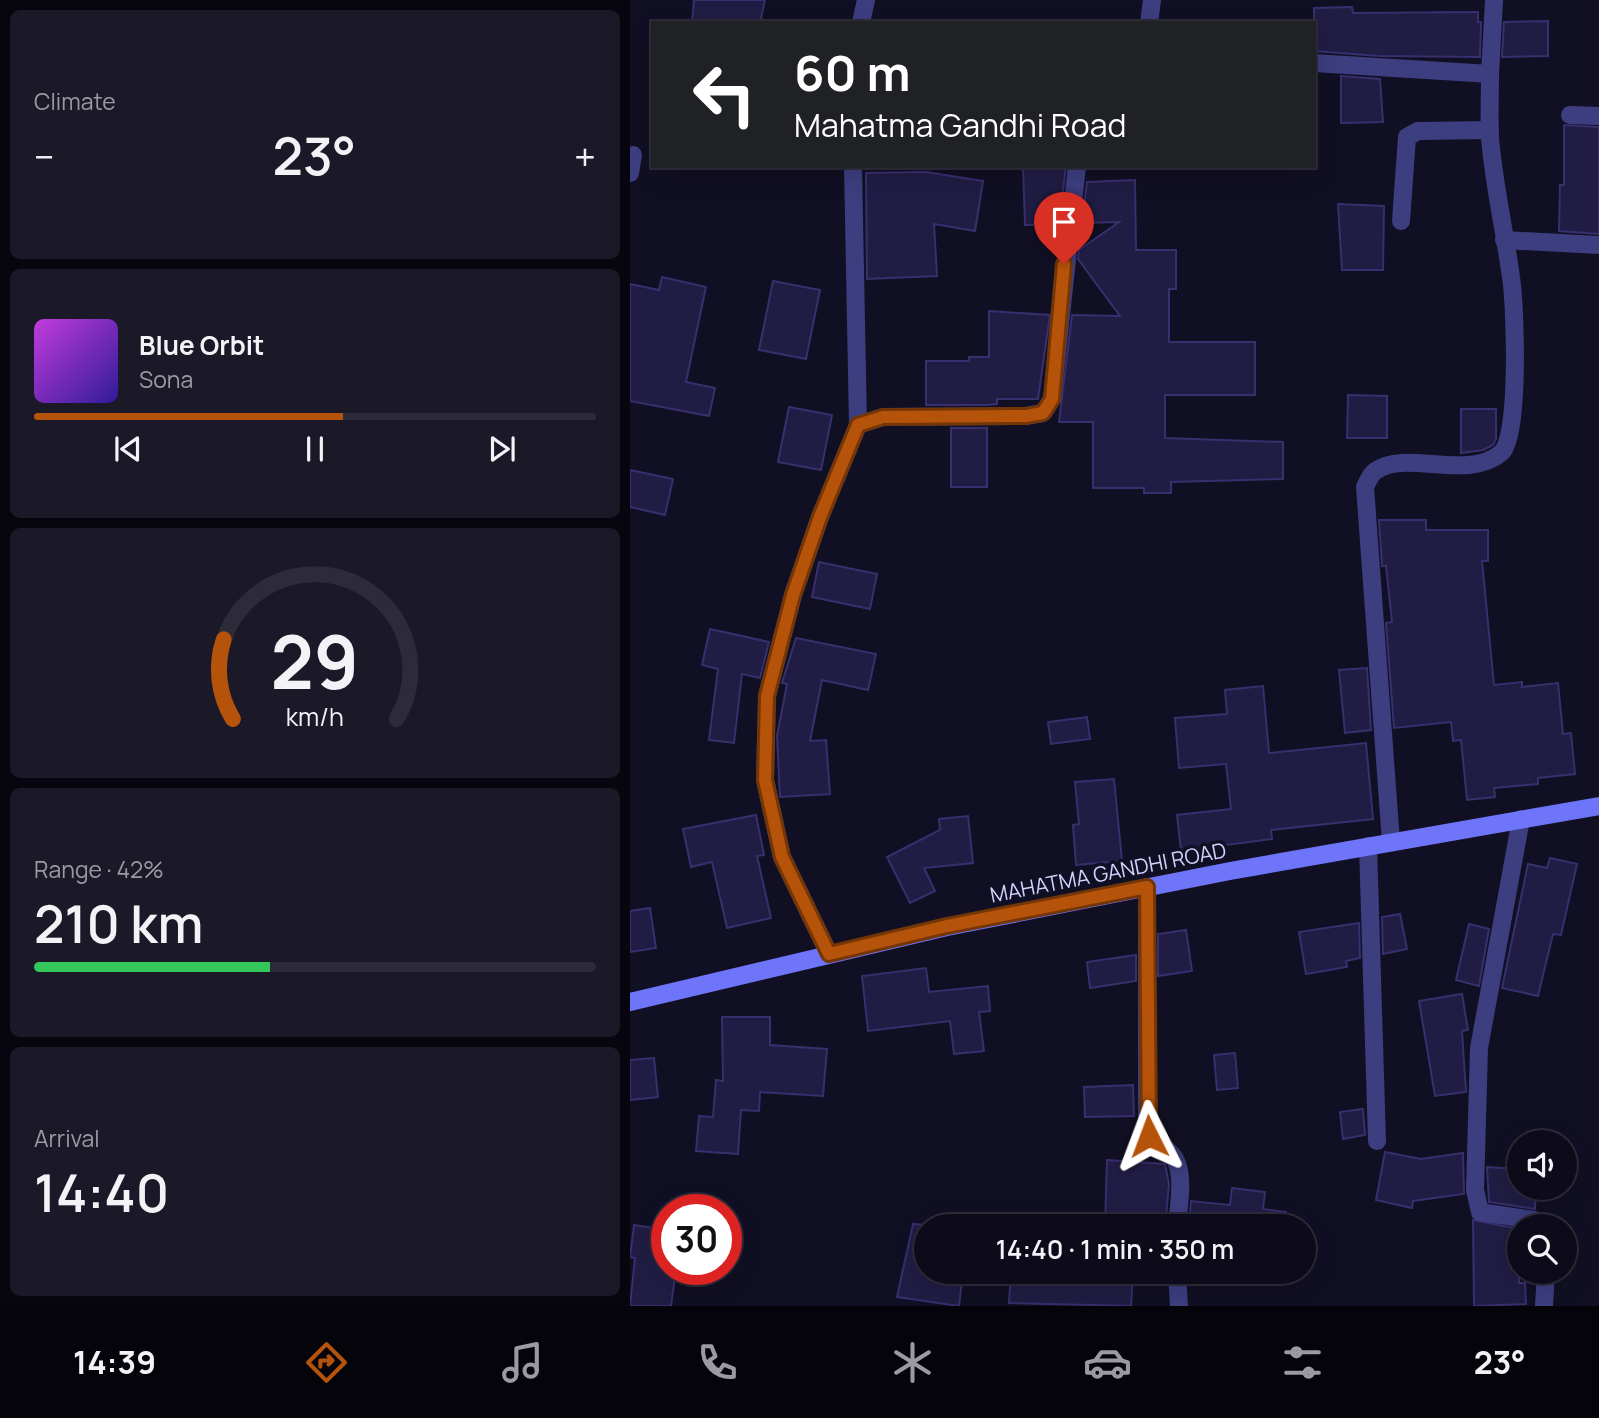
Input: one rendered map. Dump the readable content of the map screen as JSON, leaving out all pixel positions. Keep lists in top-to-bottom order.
{
  "streets": {
    "main road": ["MAHATMA GANDHI ROAD"]
  },
  "page": {
    "tile": [
      "Climate",
      ["Range · 42%", "210 km"],
      ["Arrival", "14:40"]
    ],
    "turn": ["60 m", "Mahatma Gandhi Road"],
    "heat": ["−", "23°", "+"],
    "song": ["Blue Orbit", "Sona"],
    "limit": "30",
    "trip": "14:40 · 1 min · 350 m",
    "tabs": ["14:39", "23°"],
    "gauge": ["29", "km/h"]
  }
}
